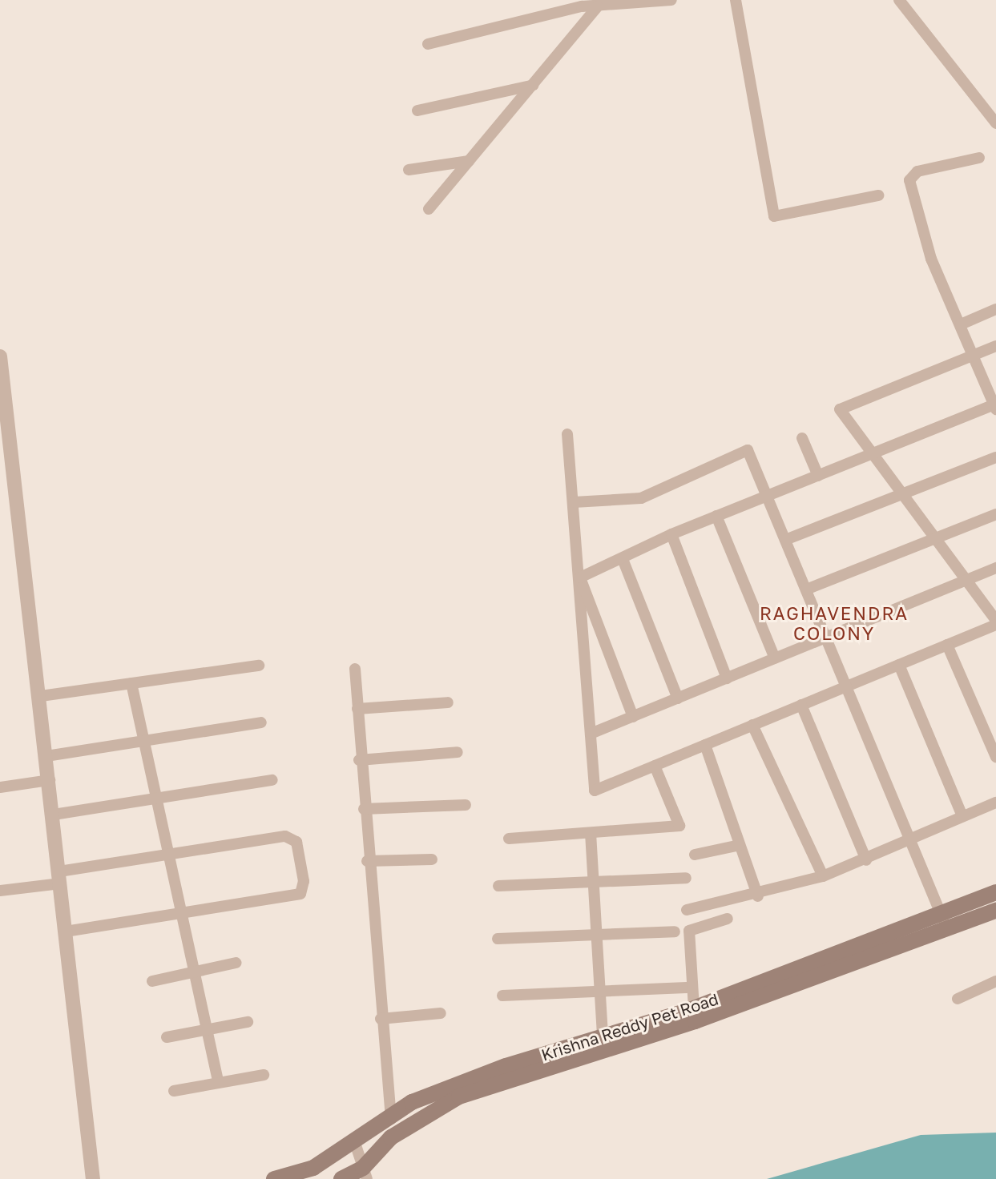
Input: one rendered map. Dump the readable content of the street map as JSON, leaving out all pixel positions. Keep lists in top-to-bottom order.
{
  "streets": {
    "main road": ["Krishna Reddy Pet Road"]
  },
  "districts": ["RAGHAVENDRA COLONY"]
}
